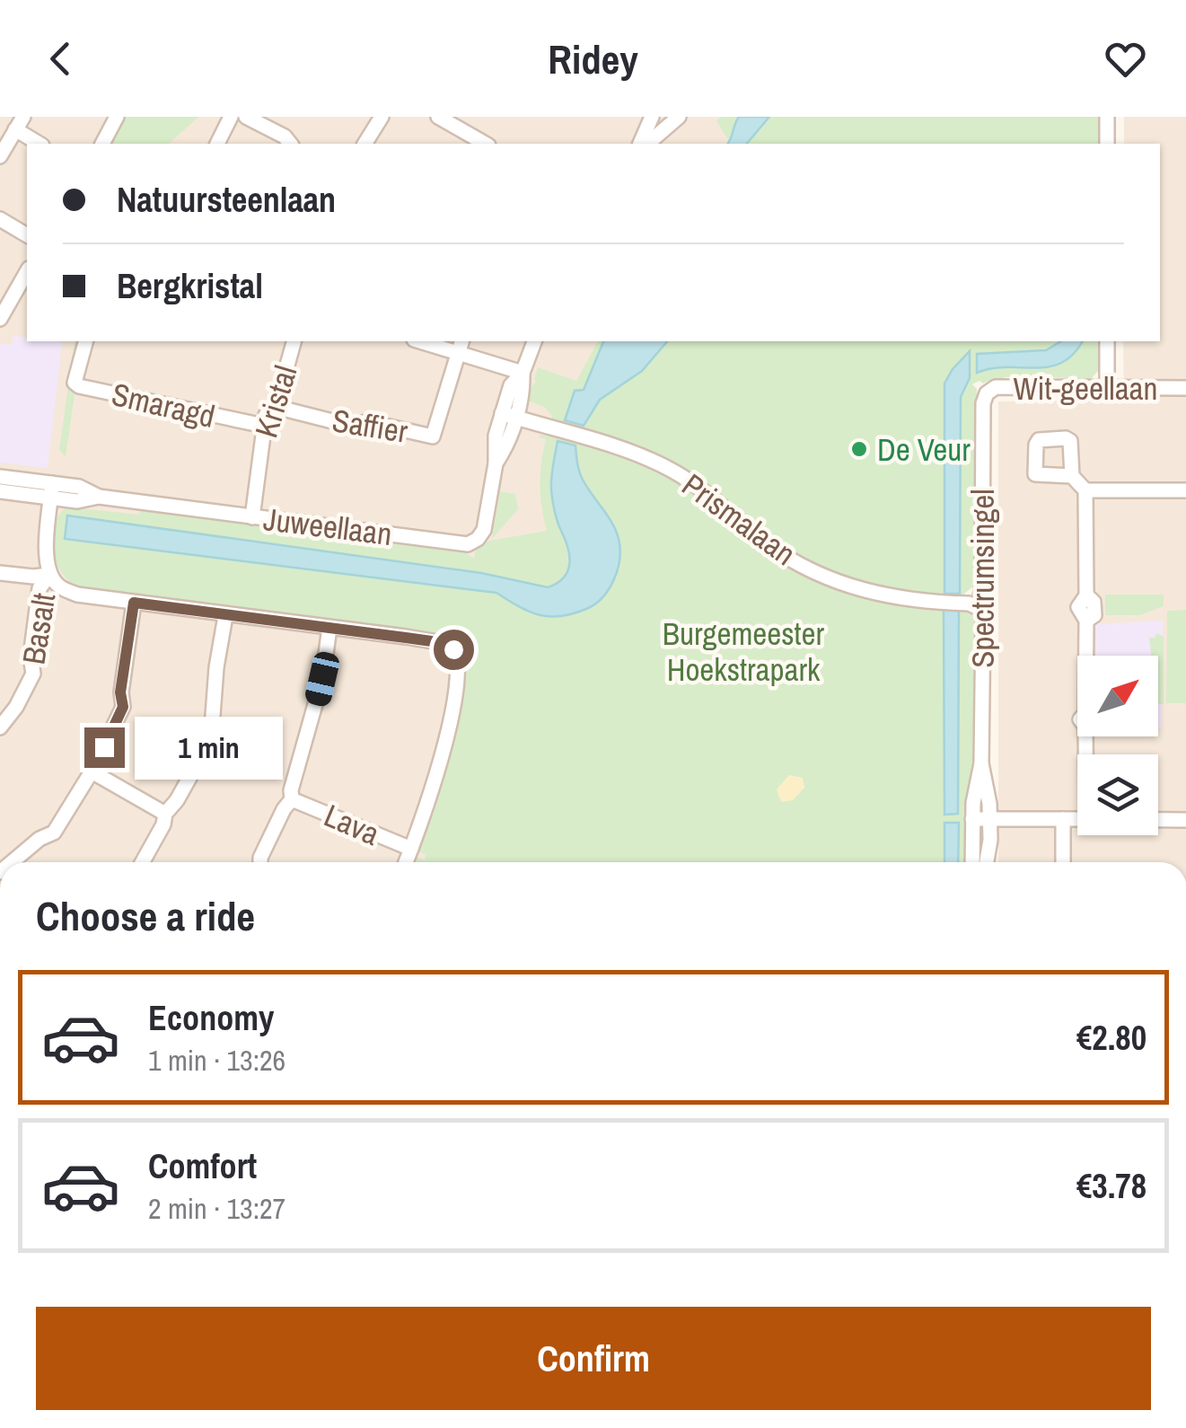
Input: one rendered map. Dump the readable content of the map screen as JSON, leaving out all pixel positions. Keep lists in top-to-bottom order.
{
  "streets": {
    "street": [
      "Wit-geellaan",
      "Kristal",
      "Smaragd",
      "Saffier",
      "Prismalaan",
      "Juweellaan",
      "Spectrumsingel",
      "Basalt",
      "Lava"
    ]
  },
  "crossings": [
    ["Wit-geellaan", "Spectrumsingel"],
    ["Kristal", "Smaragd"],
    ["Kristal", "Saffier"],
    ["Kristal", "Juweellaan"],
    ["Prismalaan", "Juweellaan"],
    ["Prismalaan", "Spectrumsingel"]
  ],
  "parks": ["Burgemeester Hoekstrapark"],
  "places": ["De Veur"],
  "north": "top right",
  "page": {
    "header": "Ridey",
    "banner": ["Natuursteenlaan", "Bergkristal"],
    "bubble": "1 min",
    "heading": "Choose a ride",
    "list": [
      {
        "name": "Economy",
        "note": "1 min · 13:26",
        "value": "€2.80"
      },
      {
        "name": "Comfort",
        "note": "2 min · 13:27",
        "value": "€3.78"
      }
    ],
    "buttons": "Confirm"
  }
}
